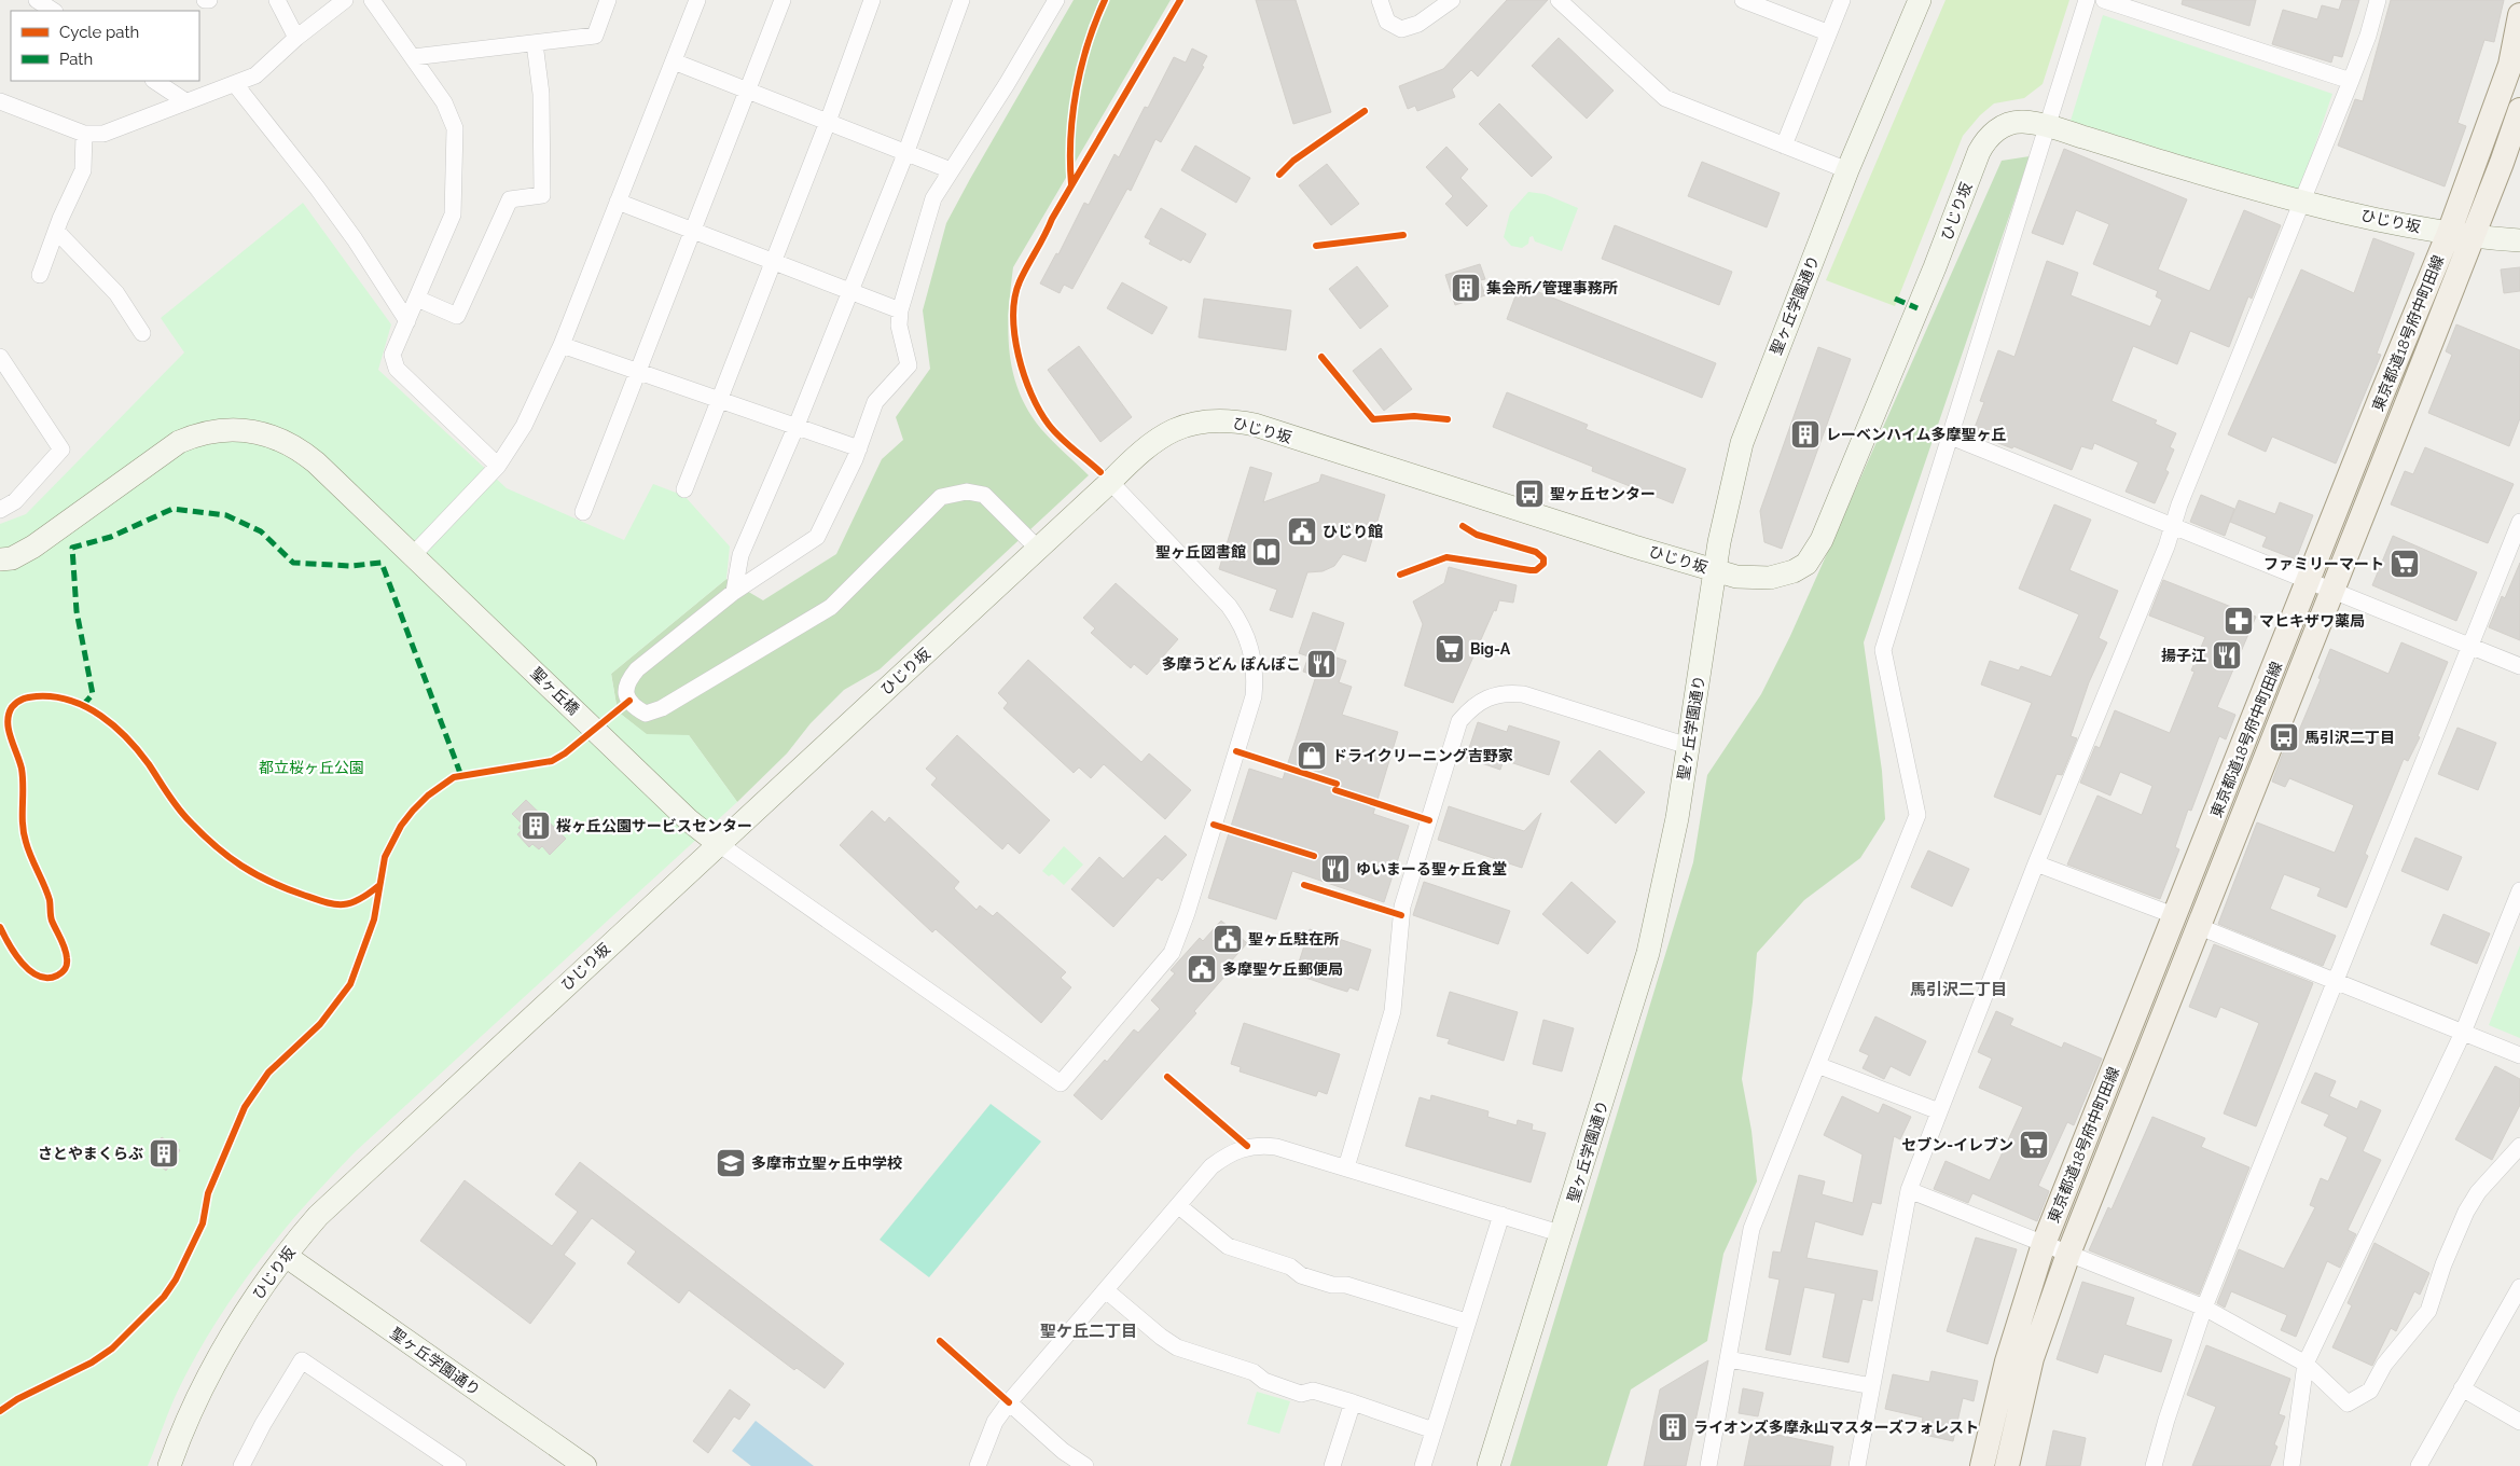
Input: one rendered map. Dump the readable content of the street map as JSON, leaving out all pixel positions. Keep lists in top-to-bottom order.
{
  "streets": {
    "main road": ["東京都道18号府中町田線"],
    "street": ["ひじり坂", "聖ヶ丘学園通り", "聖ヶ丘橋"]
  },
  "crossings": [
    ["ひじり坂", "聖ヶ丘学園通り"],
    ["ひじり坂", "東京都道18号府中町田線"],
    ["ひじり坂", "聖ヶ丘橋"]
  ],
  "districts": ["馬引沢二丁目", "聖ケ丘二丁目"],
  "parks": ["都立桜ヶ丘公園"],
  "places": {
    "building": [
      "集会所/管理事務所",
      "レーベンハイム多摩聖ヶ丘",
      "桜ヶ丘公園サービスセンター",
      "さとやまくらぶ",
      "ライオンズ多摩永山マスターズフォレスト"
    ],
    "bus stop": ["聖ヶ丘センター", "馬引沢二丁目"],
    "public building": ["ひじり館", "聖ヶ丘駐在所", "多摩聖ケ丘郵便局"],
    "library": ["聖ヶ丘図書館"],
    "supermarket": ["ファミリーマート", "Big-A", "セブン-イレブン"],
    "pharmacy": ["マヒキザワ薬局"],
    "restaurant": ["揚子江", "多摩うどん ぽんぽこ", "ゆいまーる聖ヶ丘食堂"],
    "shop": ["ドライクリーニング吉野家"],
    "school or university": ["多摩市立聖ヶ丘中学校"]
  },
  "legend": ["Cycle path", "Path"]
}
